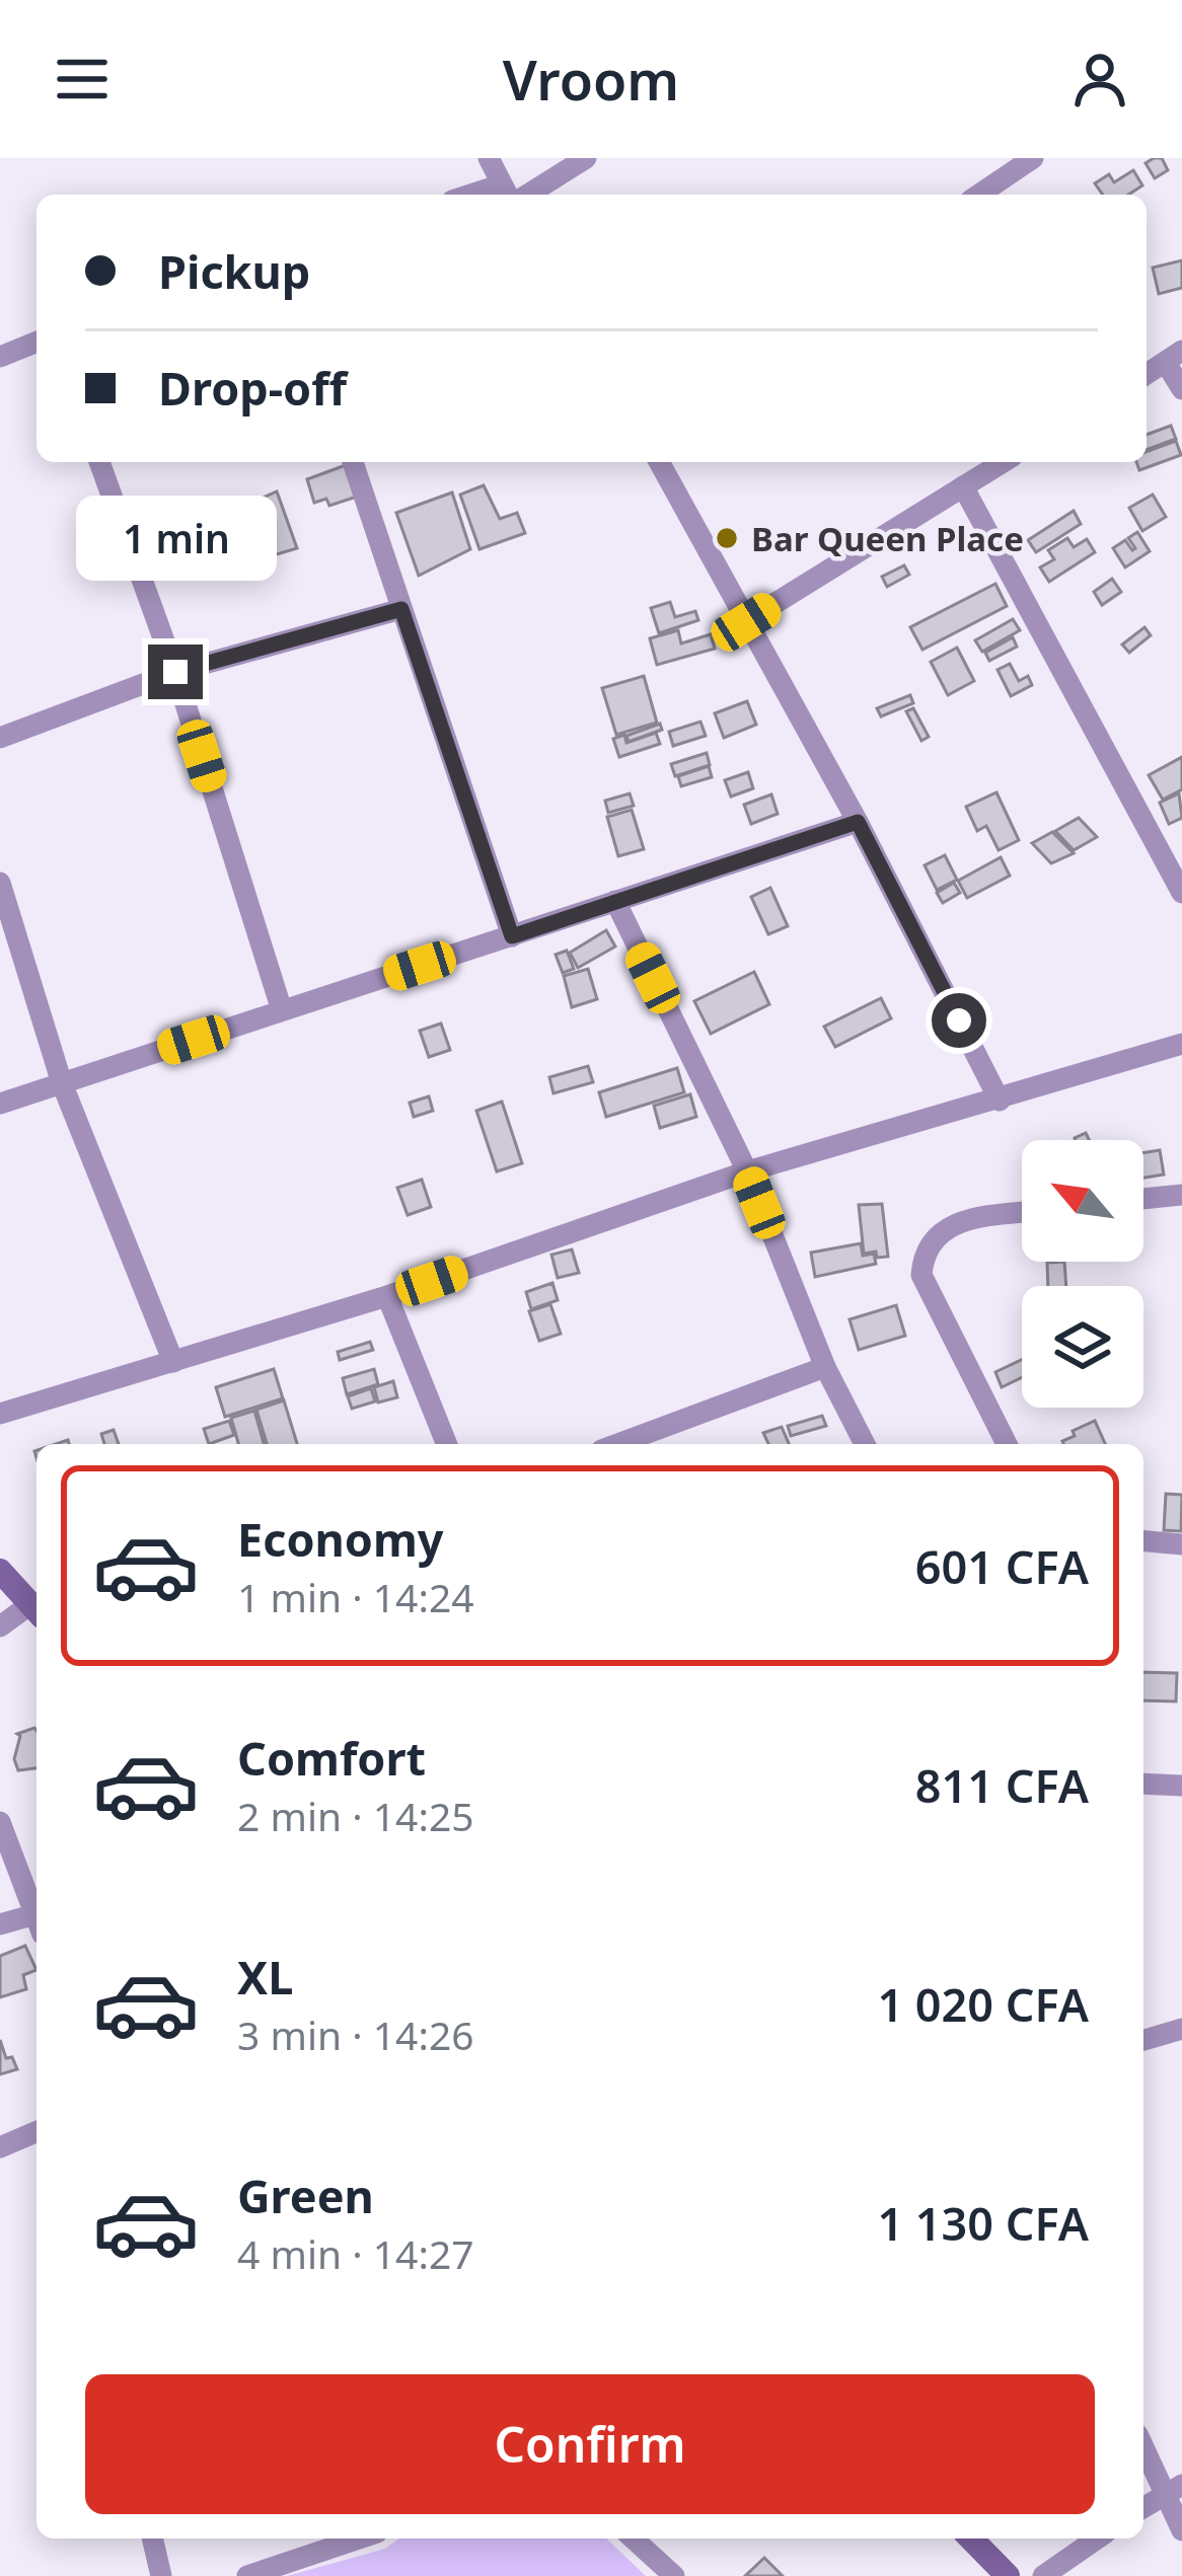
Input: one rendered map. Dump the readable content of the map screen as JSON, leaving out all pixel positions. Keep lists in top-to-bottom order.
{
  "places": ["Bar Queen Place"],
  "north": "top left",
  "page": {
    "header": "Vroom",
    "banner": ["Pickup", "Drop-off"],
    "bubble": "1 min",
    "list": [
      {
        "name": "Economy",
        "note": "1 min · 14:24",
        "value": "601 CFA"
      },
      {
        "name": "Comfort",
        "note": "2 min · 14:25",
        "value": "811 CFA"
      },
      {
        "name": "XL",
        "note": "3 min · 14:26",
        "value": "1 020 CFA"
      },
      {
        "name": "Green",
        "note": "4 min · 14:27",
        "value": "1 130 CFA"
      }
    ],
    "buttons": "Confirm"
  }
}
